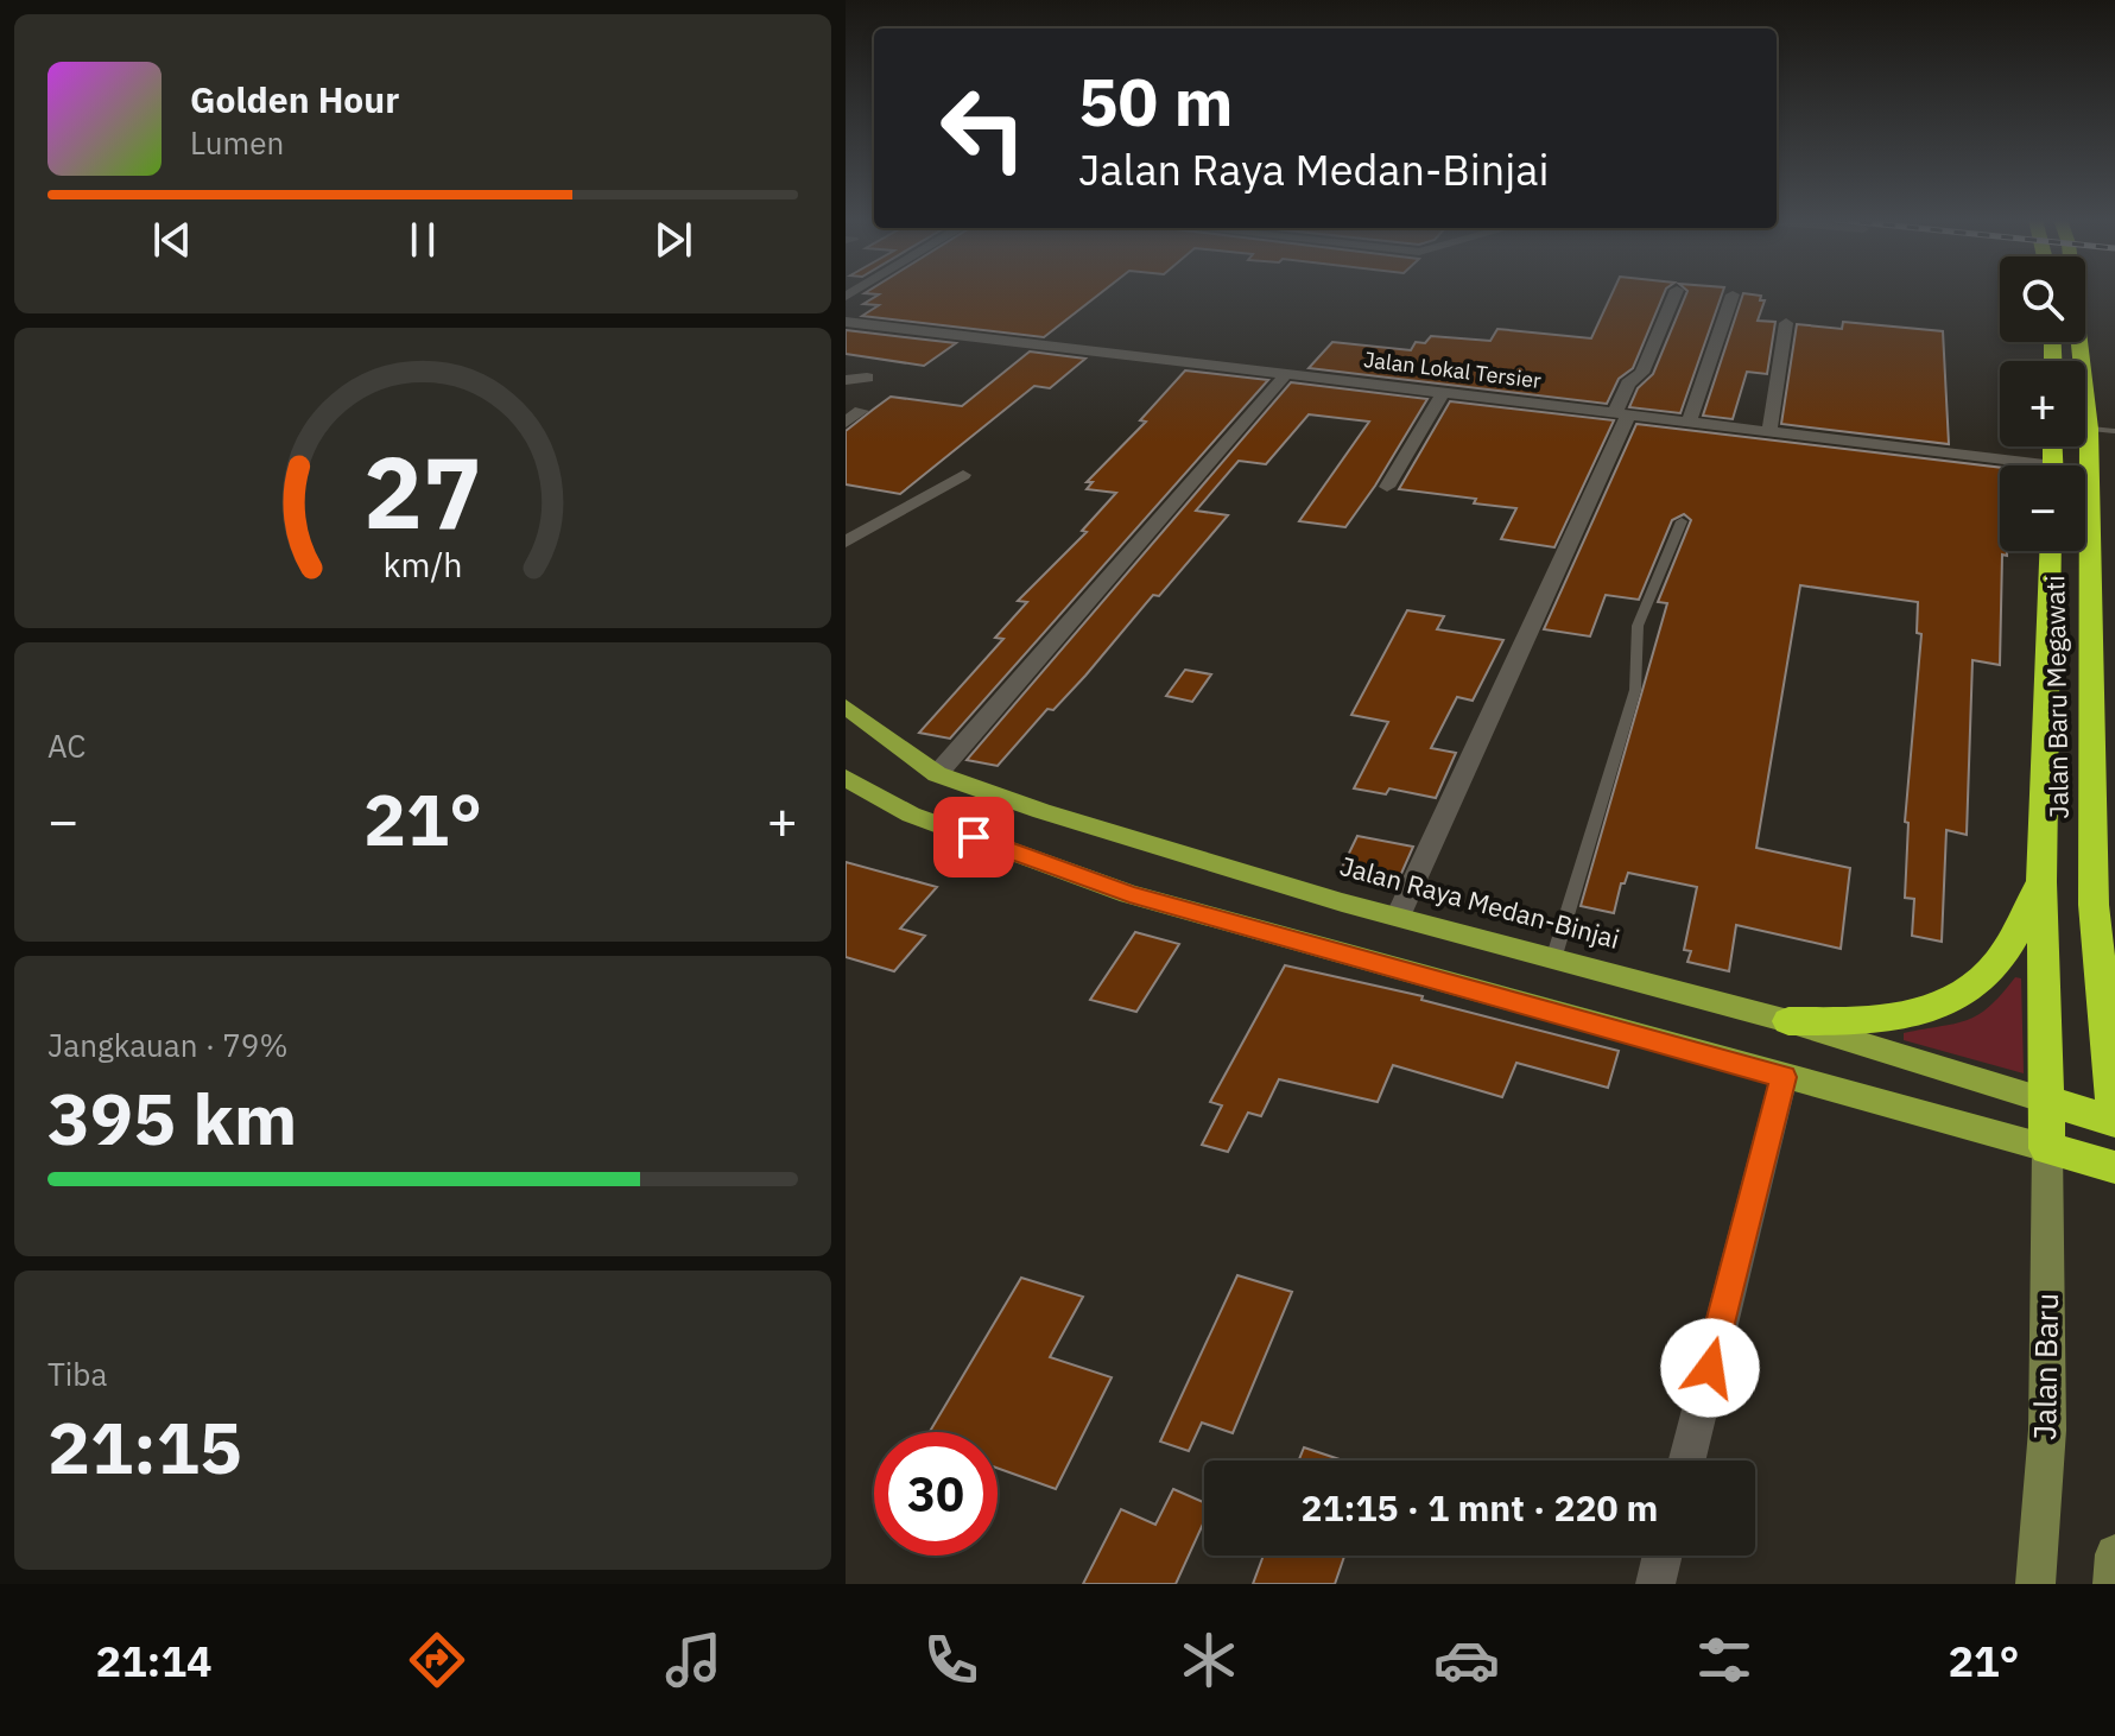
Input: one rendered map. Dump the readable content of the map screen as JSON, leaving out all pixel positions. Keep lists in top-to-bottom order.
{
  "streets": {
    "highway": ["Jalan Baru Megawati", "Jalan Raya Medan-Binjai"],
    "street": ["Jalan Lokal Tersier", "Jalan Baru"]
  },
  "crossings": [
    ["Jalan Baru Megawati", "Jalan Raya Medan-Binjai"],
    ["Jalan Baru Megawati", "Jalan Baru"]
  ],
  "page": {
    "turn": ["50 m", "Jalan Raya Medan-Binjai"],
    "song": ["Golden Hour", "Lumen"],
    "map_buttons": ["+", "−"],
    "tile": [
      "AC",
      ["Jangkauan · 79%", "395 km"],
      ["Tiba", "21:15"]
    ],
    "heat": ["−", "21°", "+"],
    "limit": "30",
    "trip": "21:15 · 1 mnt · 220 m",
    "tabs": ["21:14", "21°"],
    "gauge": ["27", "km/h"]
  }
}
